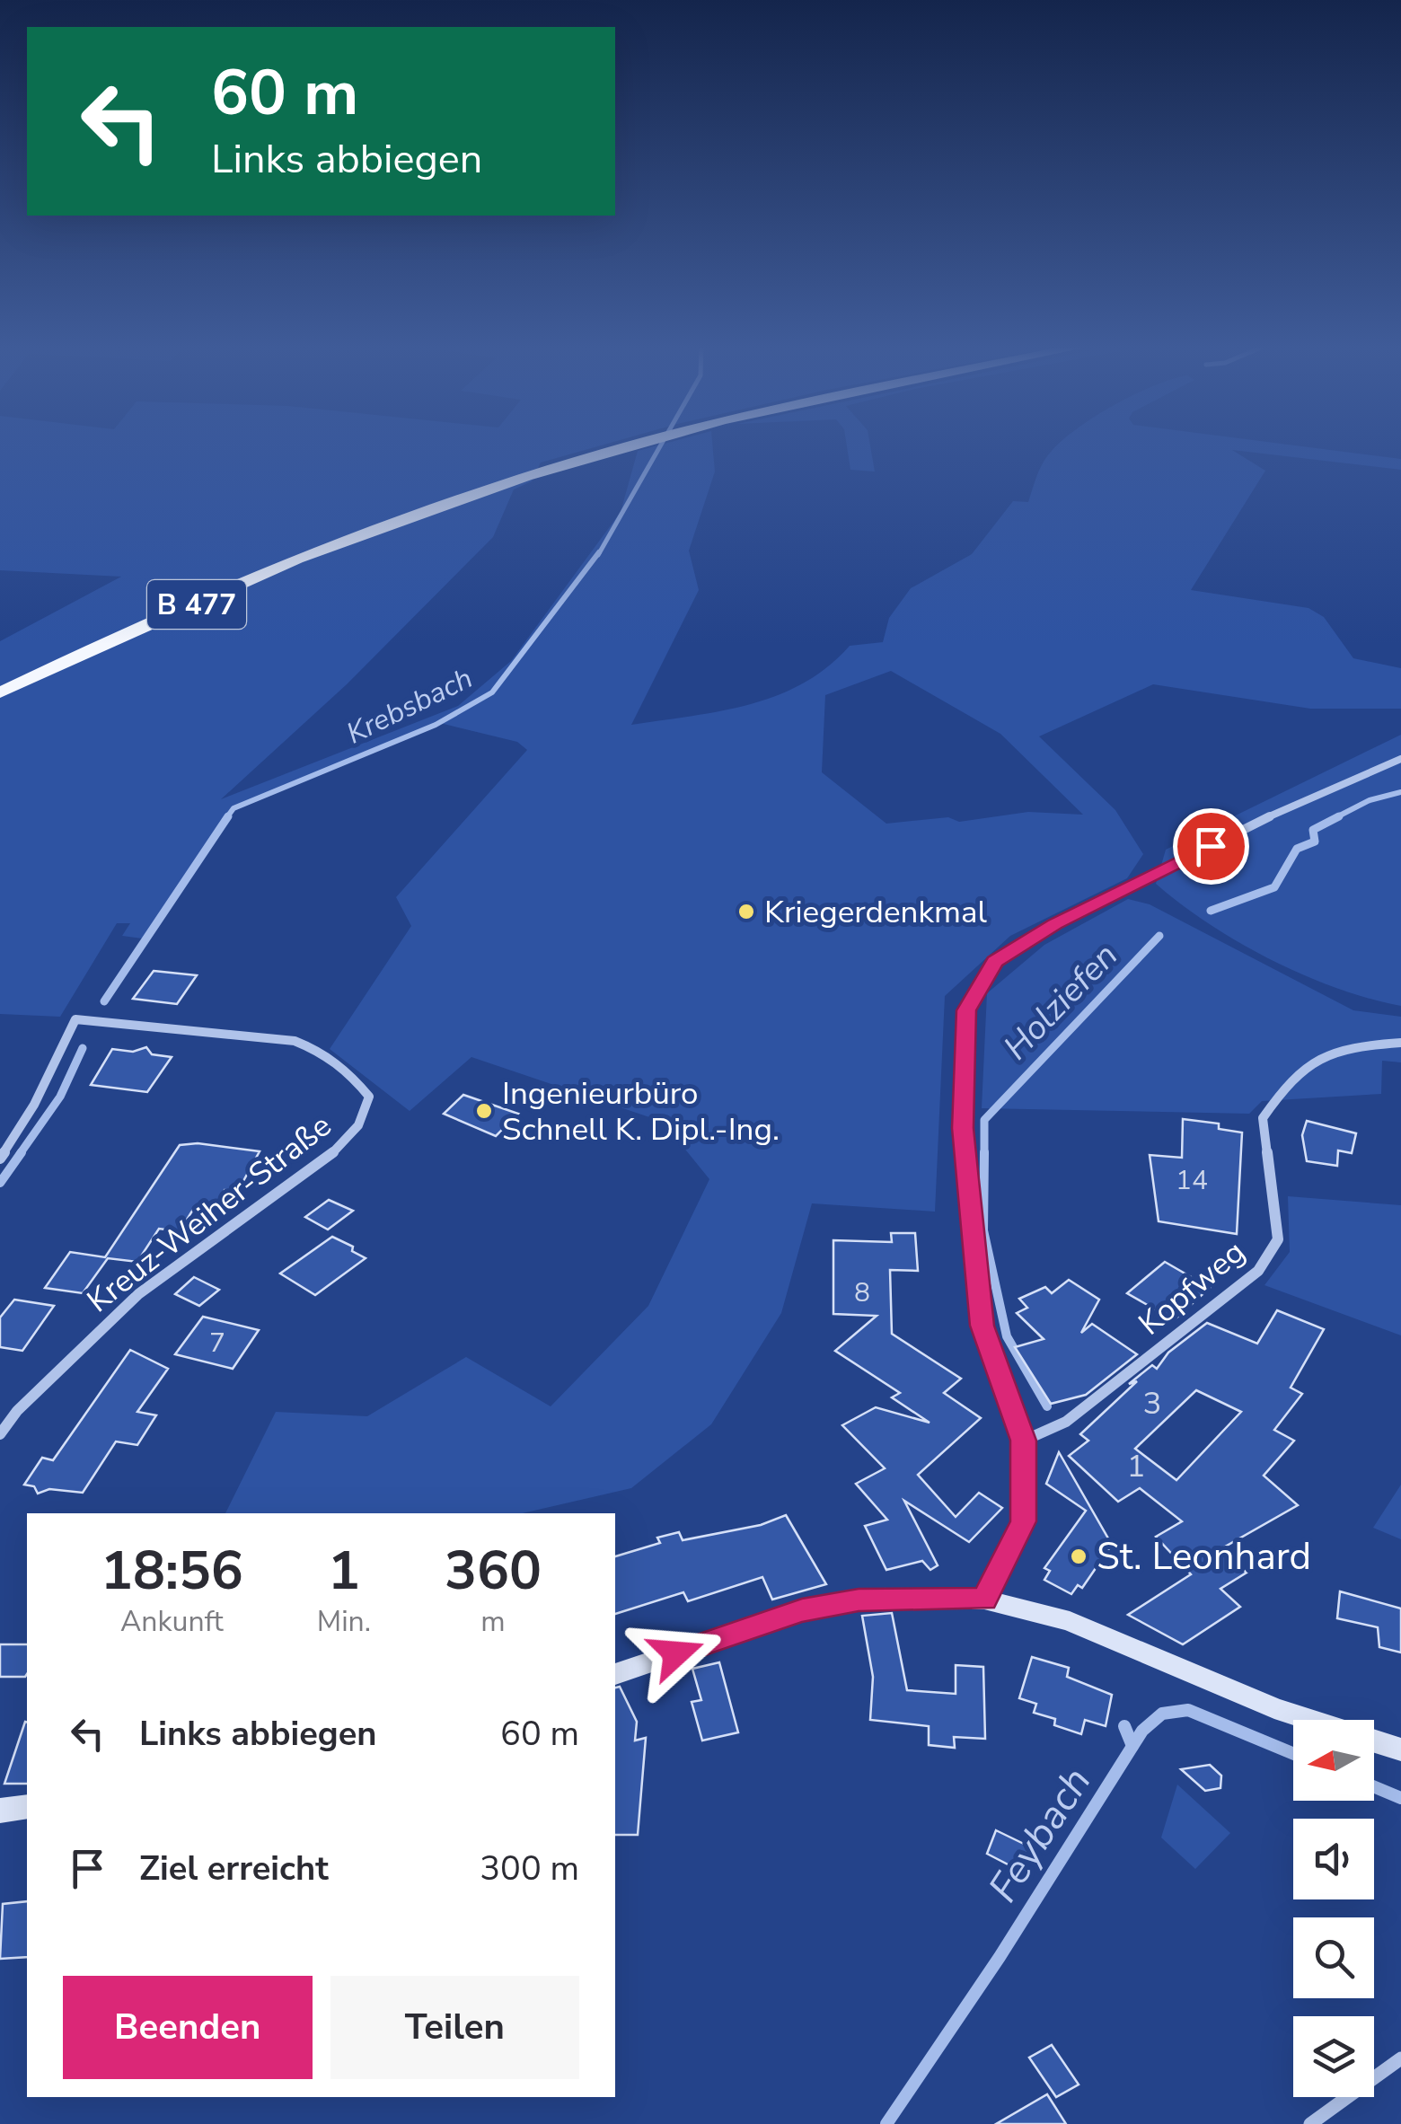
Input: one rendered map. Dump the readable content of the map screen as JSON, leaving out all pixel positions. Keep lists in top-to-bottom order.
{
  "streets": {
    "main road": ["B 477"],
    "street": ["Kreuz-Weiher-Straße", "Kopfweg"]
  },
  "water": ["Krebsbach", "Holziefen", "Feybach"],
  "places": ["Kriegerdenkmal", "Ingenieurbüro Schnell K. Dipl.-Ing.", "St. Leonhard"],
  "house_numbers": [
    "14",
    "8",
    "7",
    "3",
    "1"
  ],
  "north": "left",
  "page": {
    "turn": ["60 m", "Links abbiegen"],
    "eta": [
      "18:56",
      "Ankunft",
      "1",
      "Min.",
      "360",
      "m"
    ],
    "list": [
      {
        "name": "Links abbiegen",
        "value": "60 m"
      },
      {
        "name": "Ziel erreicht",
        "value": "300 m"
      }
    ],
    "buttons": ["Beenden", "Teilen"]
  }
}
